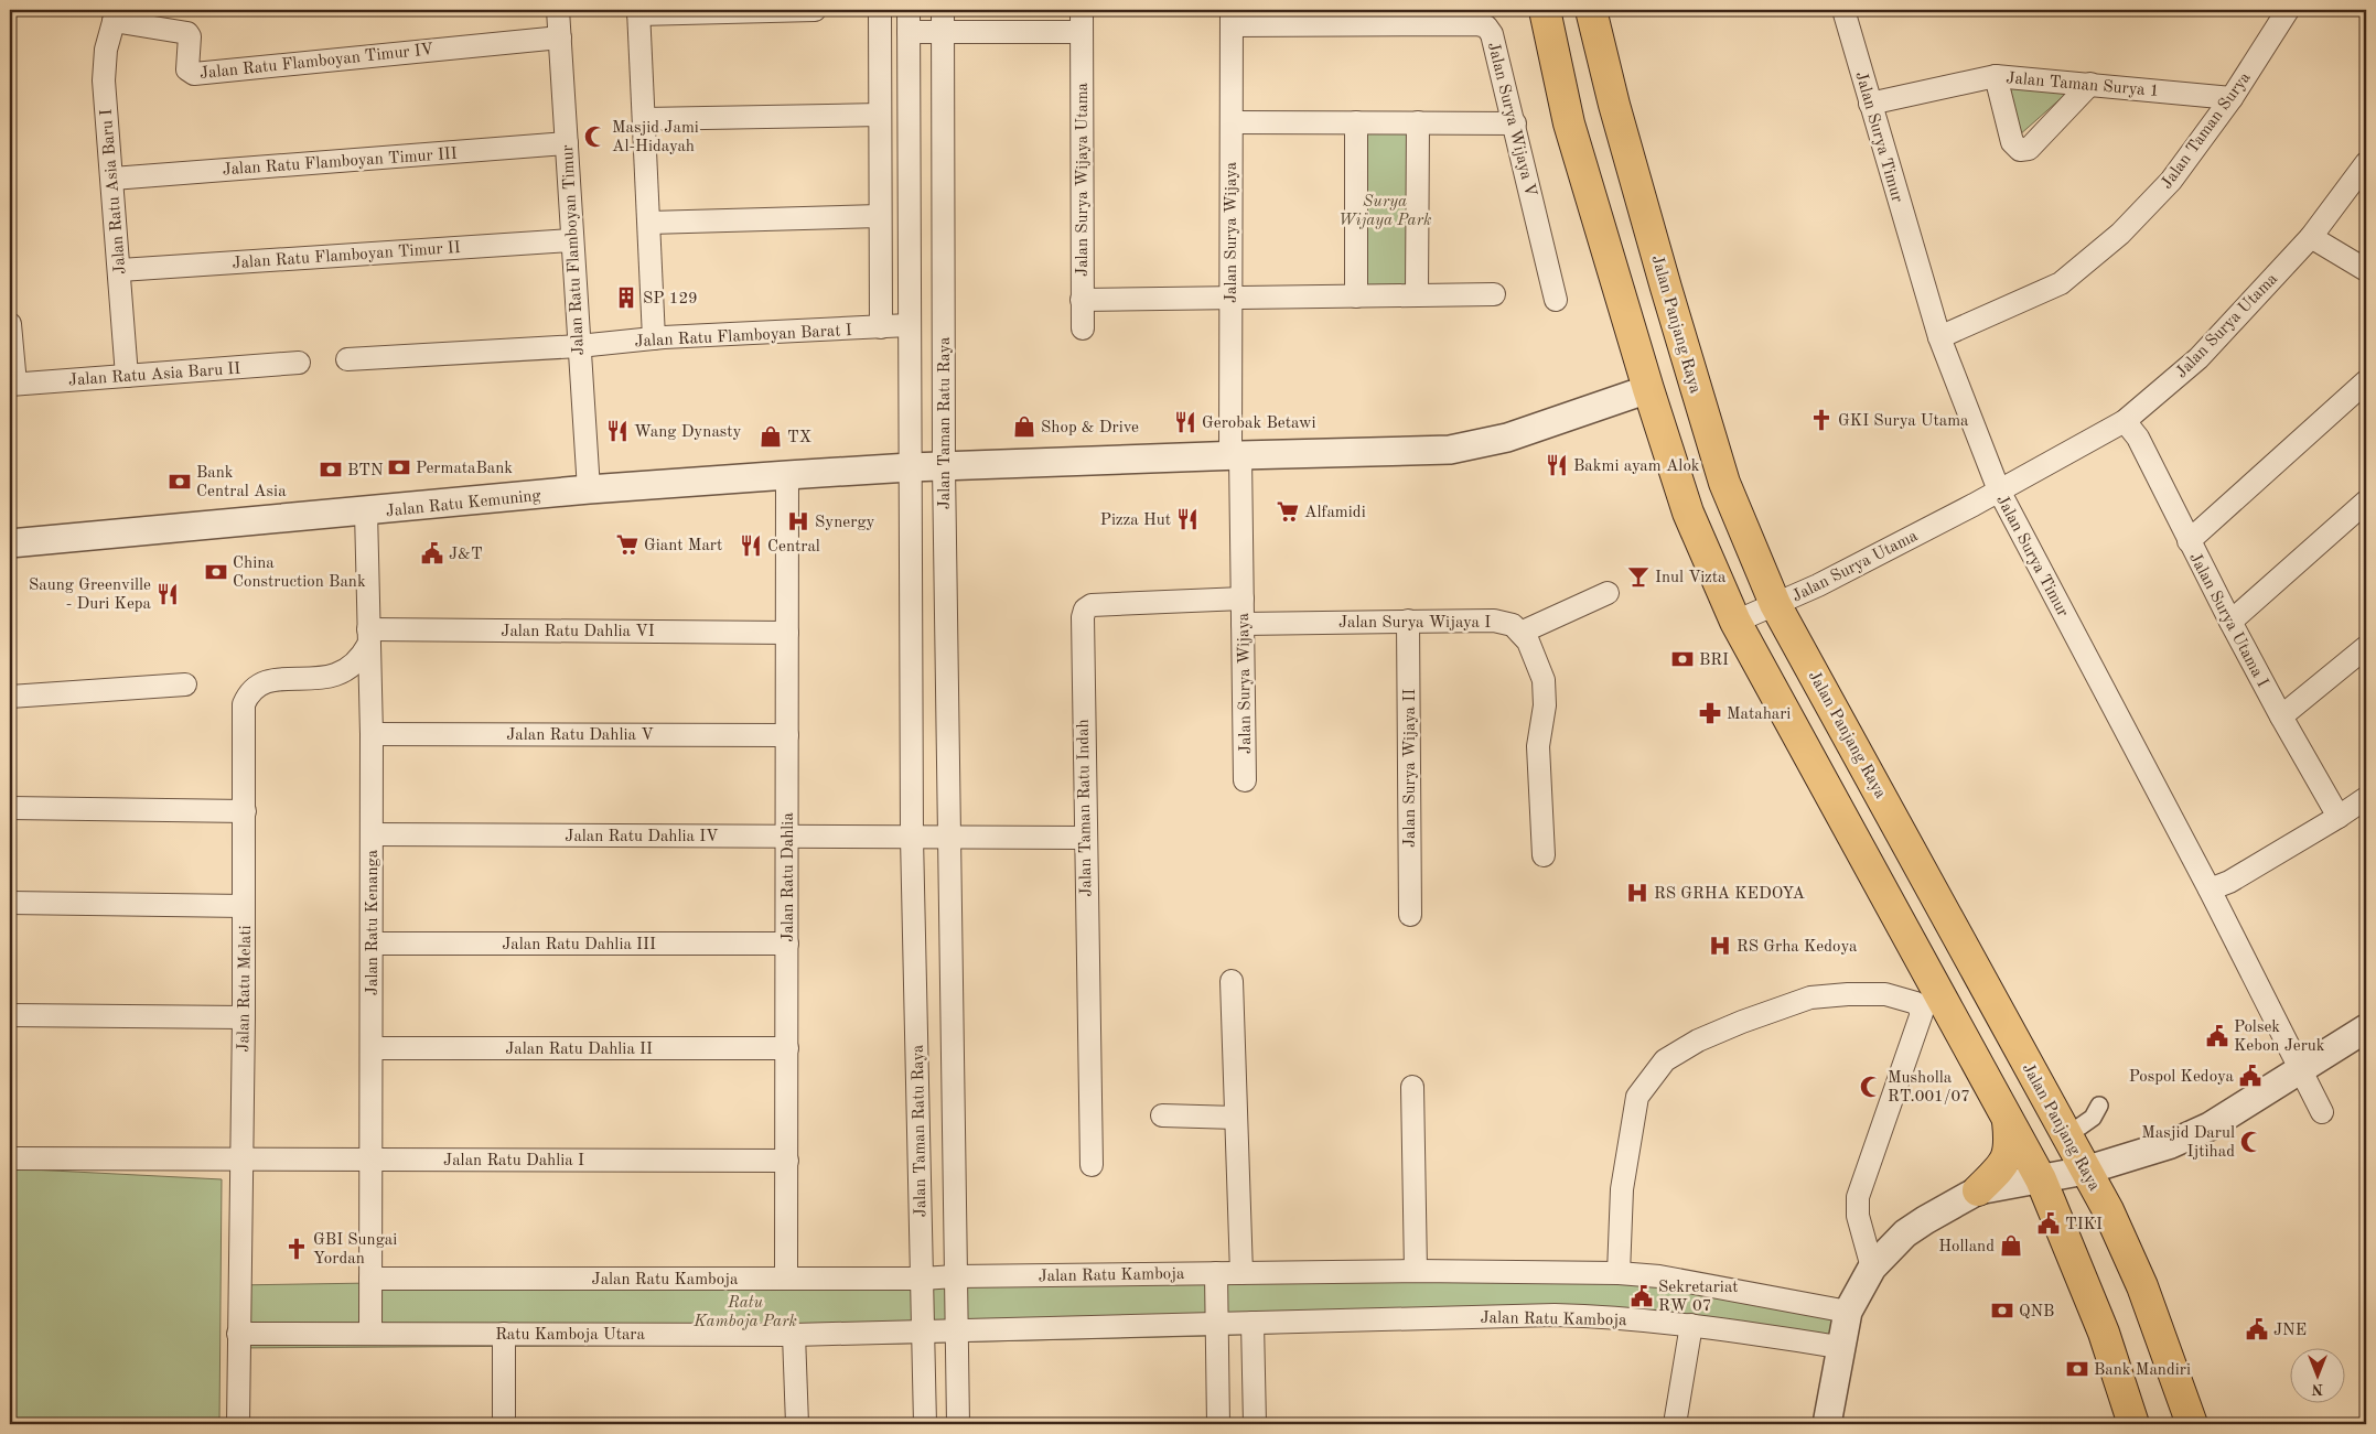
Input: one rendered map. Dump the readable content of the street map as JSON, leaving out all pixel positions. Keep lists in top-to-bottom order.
{
  "streets": {
    "main road": ["Jalan Panjang Raya"],
    "street": [
      "Jalan Ratu Flamboyan Timur IV",
      "Jalan Taman Surya 1",
      "Jalan Surya Wijaya V",
      "Jalan Taman Surya",
      "Jalan Surya Timur",
      "Jalan Ratu Flamboyan Timur III",
      "Jalan Surya Wijaya Utama",
      "Jalan Ratu Asia Baru I",
      "Jalan Surya Wijaya",
      "Jalan Ratu Flamboyan Timur",
      "Jalan Ratu Flamboyan Timur II",
      "Jalan Surya Utama",
      "Jalan Ratu Flamboyan Barat I",
      "Jalan Ratu Asia Baru II",
      "Jalan Taman Ratu Raya",
      "Jalan Ratu Kemuning",
      "Jalan Surya Utama I",
      "Jalan Surya Wijaya I",
      "Jalan Ratu Dahlia VI",
      "Jalan Ratu Dahlia V",
      "Jalan Surya Wijaya II",
      "Jalan Taman Ratu Indah",
      "Jalan Ratu Dahlia IV",
      "Jalan Ratu Dahlia",
      "Jalan Ratu Kenanga",
      "Jalan Ratu Dahlia III",
      "Jalan Ratu Melati",
      "Jalan Ratu Dahlia II",
      "Jalan Ratu Dahlia I",
      "Jalan Ratu Kamboja",
      "Ratu Kamboja Utara"
    ]
  },
  "crossings": [
    ["Jalan Ratu Flamboyan Timur IV", "Jalan Ratu Asia Baru I"],
    ["Jalan Ratu Flamboyan Timur IV", "Jalan Ratu Flamboyan Timur"],
    ["Jalan Taman Surya 1", "Jalan Taman Surya"],
    ["Jalan Taman Surya 1", "Jalan Surya Timur"],
    ["Jalan Surya Wijaya V", "Jalan Surya Wijaya"],
    ["Jalan Taman Surya", "Jalan Surya Timur"],
    ["Jalan Surya Timur", "Jalan Surya Utama"],
    ["Jalan Ratu Flamboyan Timur III", "Jalan Ratu Asia Baru I"],
    ["Jalan Ratu Flamboyan Timur III", "Jalan Ratu Flamboyan Timur"],
    ["Jalan Surya Wijaya Utama", "Jalan Taman Ratu Raya"],
    ["Jalan Ratu Asia Baru I", "Jalan Ratu Flamboyan Timur II"],
    ["Jalan Ratu Asia Baru I", "Jalan Ratu Asia Baru II"],
    ["Jalan Surya Wijaya", "Jalan Surya Wijaya I"],
    ["Jalan Surya Wijaya", "Jalan Taman Ratu Indah"],
    ["Jalan Ratu Flamboyan Timur", "Jalan Ratu Flamboyan Timur II"],
    ["Jalan Ratu Flamboyan Timur", "Jalan Ratu Flamboyan Barat I"],
    ["Jalan Ratu Flamboyan Timur", "Jalan Ratu Kemuning"],
    ["Jalan Panjang Raya", "Jalan Surya Utama"],
    ["Jalan Surya Utama", "Jalan Surya Utama I"],
    ["Jalan Ratu Flamboyan Barat I", "Jalan Taman Ratu Raya"],
    ["Jalan Taman Ratu Raya", "Jalan Ratu Kemuning"],
    ["Jalan Taman Ratu Raya", "Jalan Ratu Dahlia IV"],
    ["Jalan Taman Ratu Raya", "Jalan Ratu Kamboja"],
    ["Jalan Taman Ratu Raya", "Ratu Kamboja Utara"],
    ["Jalan Ratu Kemuning", "Jalan Ratu Dahlia"],
    ["Jalan Ratu Kemuning", "Jalan Ratu Kenanga"],
    ["Jalan Surya Wijaya I", "Jalan Surya Wijaya II"],
    ["Jalan Ratu Dahlia VI", "Jalan Ratu Dahlia"],
    ["Jalan Ratu Dahlia VI", "Jalan Ratu Kenanga"],
    ["Jalan Ratu Dahlia VI", "Jalan Ratu Melati"],
    ["Jalan Ratu Dahlia V", "Jalan Ratu Dahlia"],
    ["Jalan Ratu Dahlia V", "Jalan Ratu Kenanga"],
    ["Jalan Ratu Dahlia IV", "Jalan Ratu Dahlia"],
    ["Jalan Ratu Dahlia IV", "Jalan Ratu Kenanga"],
    ["Jalan Ratu Dahlia", "Jalan Ratu Dahlia III"],
    ["Jalan Ratu Dahlia", "Jalan Ratu Dahlia II"],
    ["Jalan Ratu Dahlia", "Jalan Ratu Dahlia I"],
    ["Jalan Ratu Dahlia", "Jalan Ratu Kamboja"],
    ["Jalan Ratu Kenanga", "Jalan Ratu Dahlia III"],
    ["Jalan Ratu Kenanga", "Jalan Ratu Melati"],
    ["Jalan Ratu Kenanga", "Jalan Ratu Dahlia II"],
    ["Jalan Ratu Kenanga", "Jalan Ratu Dahlia I"],
    ["Jalan Ratu Kenanga", "Jalan Ratu Kamboja"],
    ["Jalan Ratu Kenanga", "Ratu Kamboja Utara"],
    ["Jalan Ratu Melati", "Jalan Ratu Dahlia I"],
    ["Jalan Ratu Melati", "Ratu Kamboja Utara"],
    ["Jalan Ratu Kamboja", "Ratu Kamboja Utara"]
  ],
  "parks": ["Surya Wijaya Park", "Ratu Kamboja Park"],
  "places": {
    "mosque": ["Masjid Jami Al-Hidayah", "Musholla RT.001/07", "Masjid Darul Ijtihad"],
    "building": ["SP 129"],
    "church": ["GKI Surya Utama", "GBI Sungai Yordan"],
    "restaurant": [
      "Gerobak Betawi",
      "Wang Dynasty",
      "Bakmi ayam Alok",
      "Pizza Hut",
      "Central",
      "Saung Greenville - Duri Kepa"
    ],
    "shop": ["Shop & Drive", "TX", "Holland"],
    "bank": [
      "PermataBank",
      "BTN",
      "Bank Central Asia",
      "China Construction Bank",
      "BRI",
      "QNB",
      "Bank Mandiri"
    ],
    "supermarket": ["Alfamidi", "Giant Mart"],
    "hospital": ["Synergy", "RS GRHA KEDOYA", "RS Grha Kedoya"],
    "public building": [
      "J&T",
      "Polsek Kebon Jeruk",
      "Pospol Kedoya",
      "TIKI",
      "Sekretariat RW 07",
      "JNE"
    ],
    "bar": ["Inul Vizta"],
    "pharmacy": ["Matahari"]
  },
  "north": "bottom"
}
